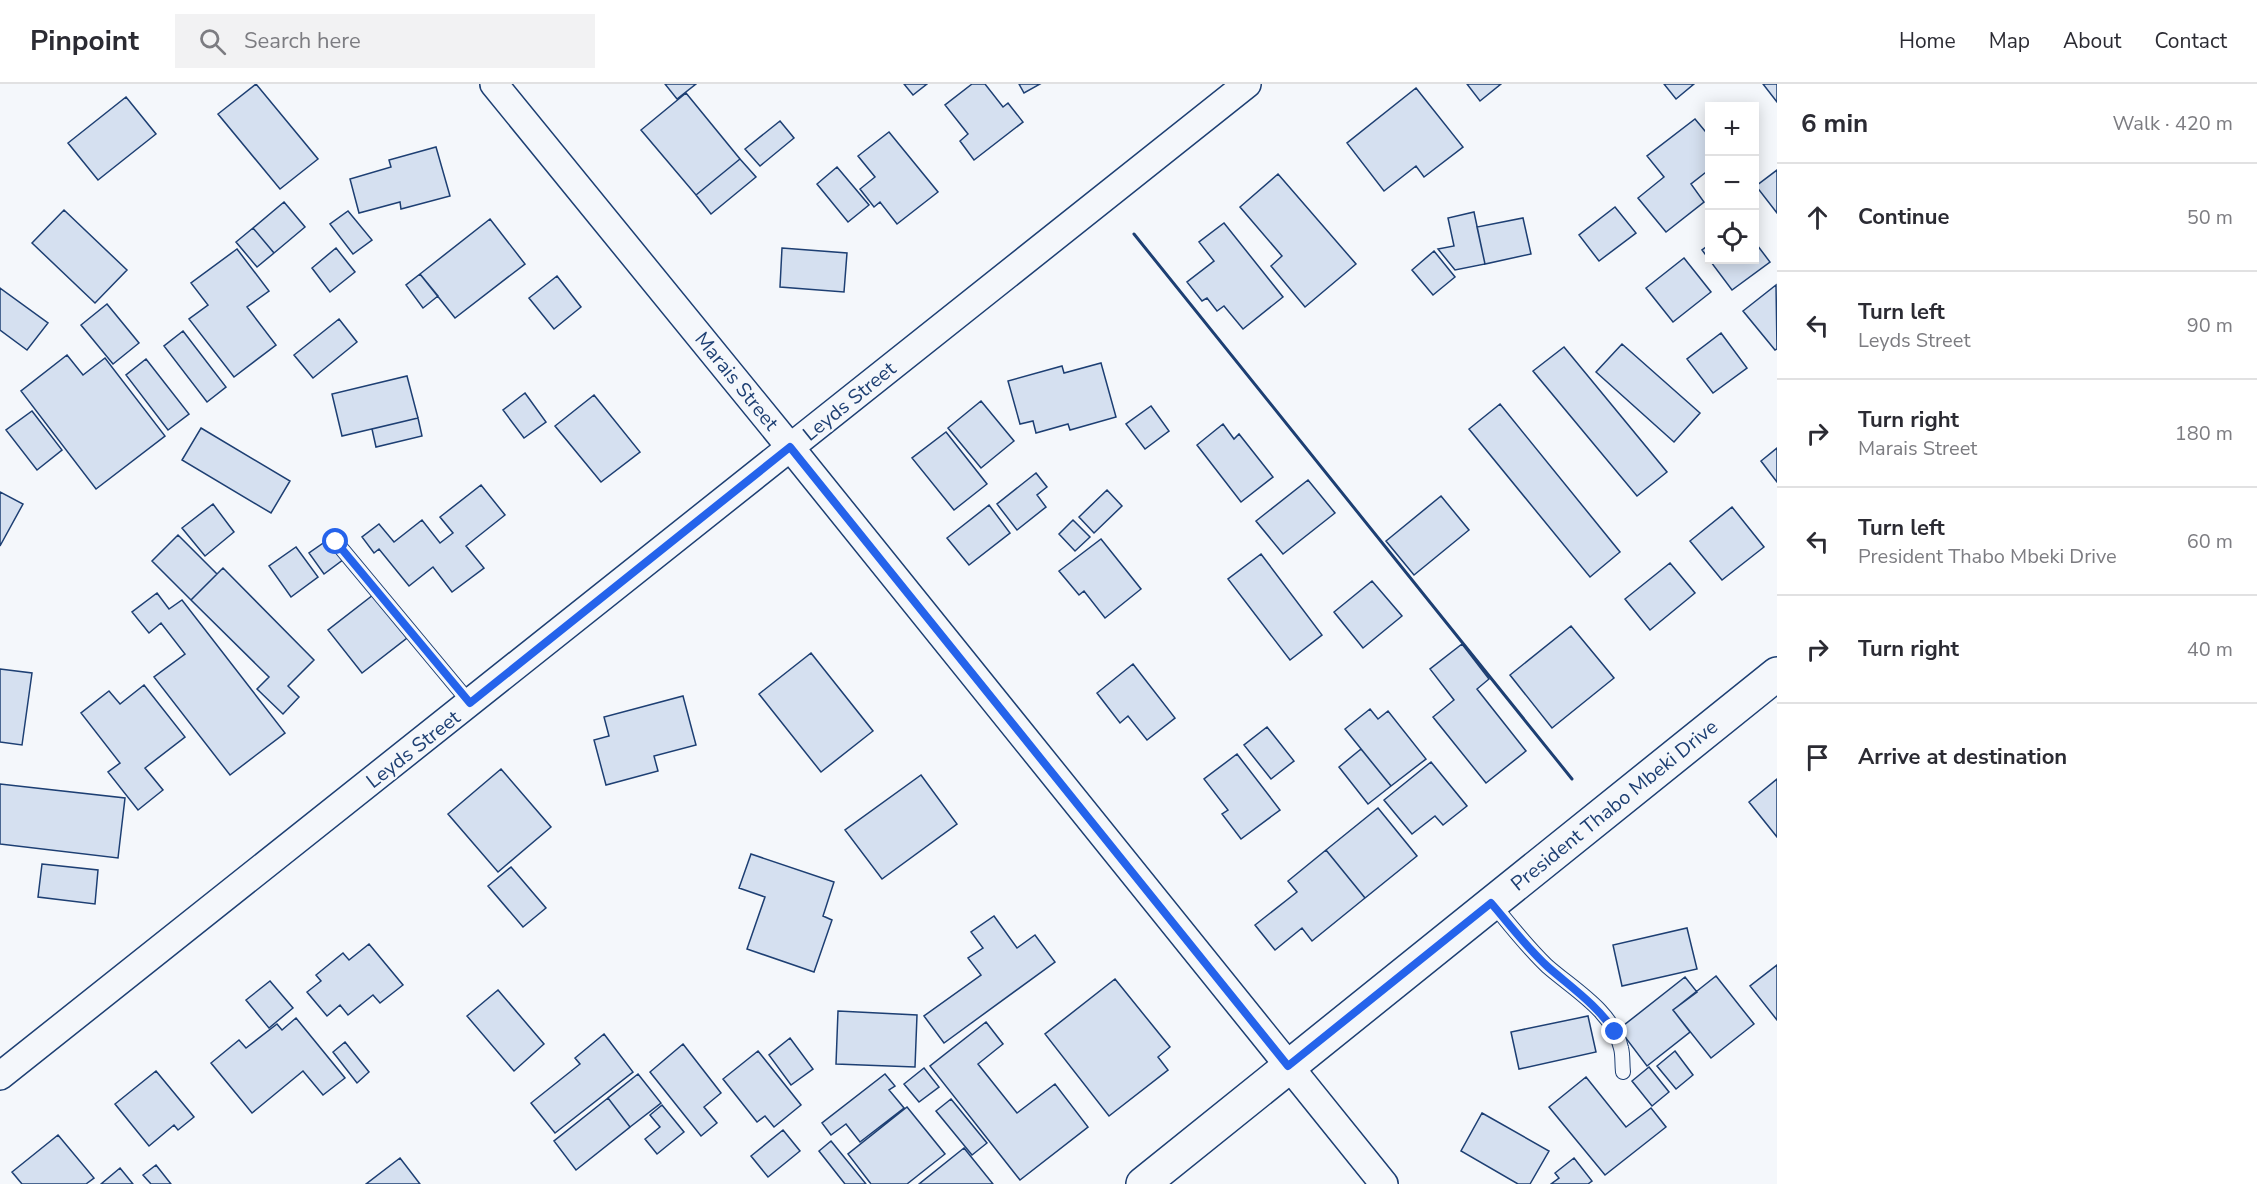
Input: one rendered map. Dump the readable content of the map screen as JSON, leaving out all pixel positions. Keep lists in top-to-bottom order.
{
  "streets": {
    "street": ["Marais Street", "Leyds Street", "President Thabo Mbeki Drive"]
  },
  "crossings": [
    ["Marais Street", "Leyds Street"],
    ["Marais Street", "President Thabo Mbeki Drive"]
  ],
  "page": {
    "header": "Pinpoint",
    "search": "Search here",
    "nav": [
      "Home",
      "Map",
      "About",
      "Contact"
    ],
    "heading": ["6 min", "Walk · 420 m"],
    "map_buttons": ["+", "−"],
    "list": [
      ["Continue", "50 m"],
      ["Turn left", "Leyds Street", "90 m"],
      ["Turn right", "Marais Street", "180 m"],
      ["Turn left", "President Thabo Mbeki Drive", "60 m"],
      ["Turn right", "40 m"],
      "Arrive at destination"
    ]
  }
}
